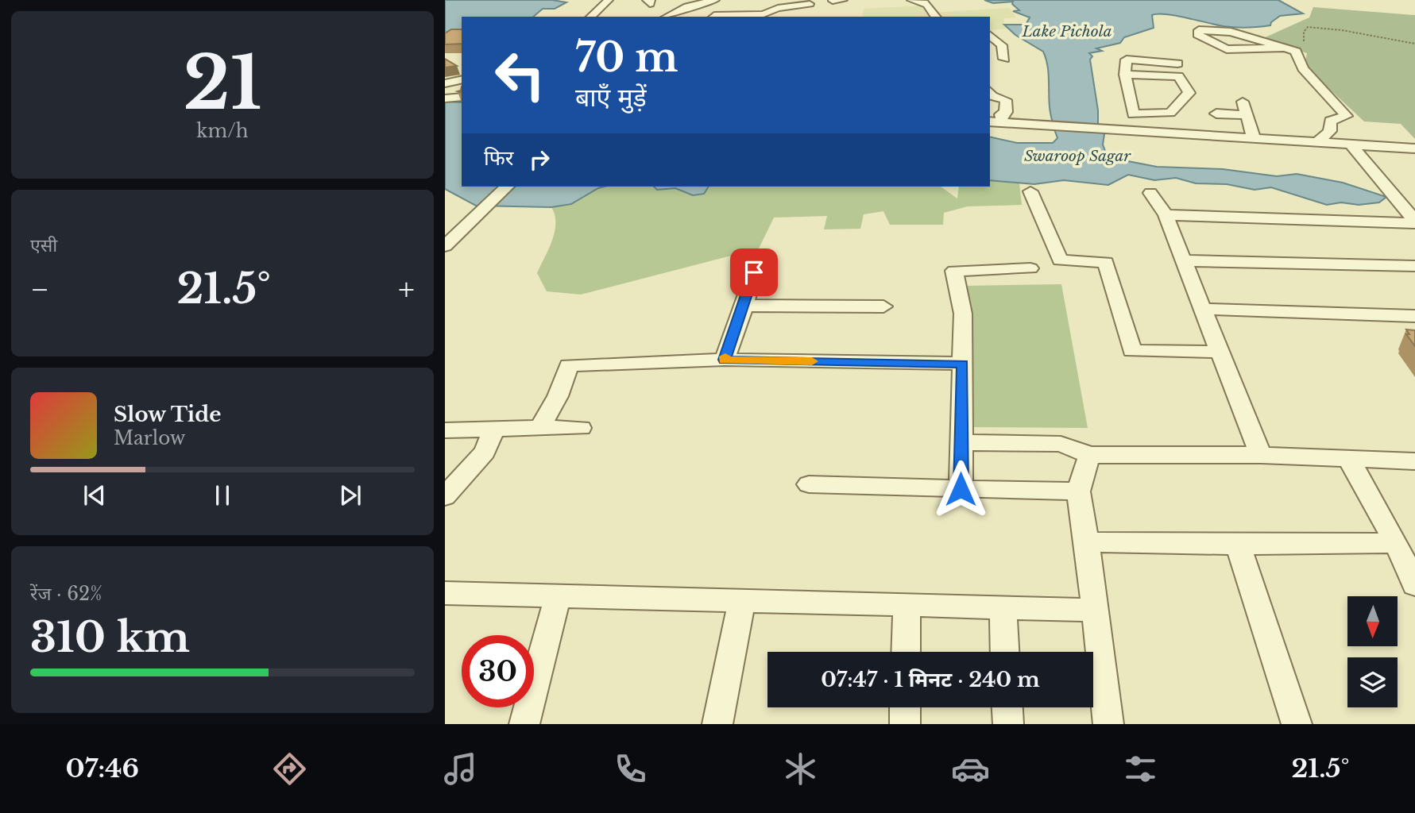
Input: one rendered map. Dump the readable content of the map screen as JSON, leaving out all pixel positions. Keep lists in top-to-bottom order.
{
  "water": ["Lake Pichola", "Swaroop Sagar"],
  "north": "bottom",
  "page": {
    "tile": [
      ["21", "km/h"],
      "एसी",
      ["रेंज · 62%", "310 km"]
    ],
    "turn": ["70 m", "बाएँ मुड़ें"],
    "then": "फिर",
    "heat": ["−", "21.5°", "+"],
    "song": ["Slow Tide", "Marlow"],
    "limit": "30",
    "trip": "07:47 · 1 मिनट · 240 m",
    "tabs": ["07:46", "21.5°"]
  }
}
